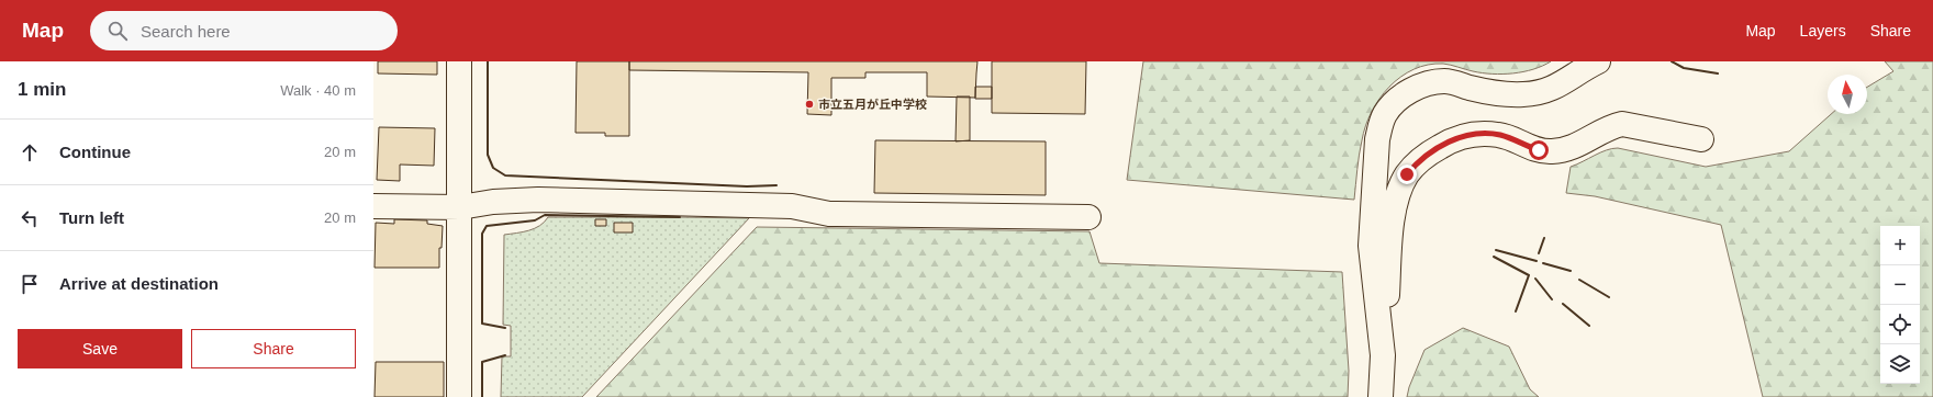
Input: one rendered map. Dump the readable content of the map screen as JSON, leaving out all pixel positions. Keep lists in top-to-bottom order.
{
  "places": ["市立五月が丘中学校"],
  "north": "top",
  "page": {
    "header": "Map",
    "search": "Search here",
    "nav": ["Map", "Layers", "Share"],
    "heading": ["1 min", "Walk · 40 m"],
    "list": [
      ["Continue", "20 m"],
      ["Turn left", "20 m"],
      "Arrive at destination"
    ],
    "map_buttons": ["+", "−"],
    "buttons": ["Save", "Share"]
  }
}
